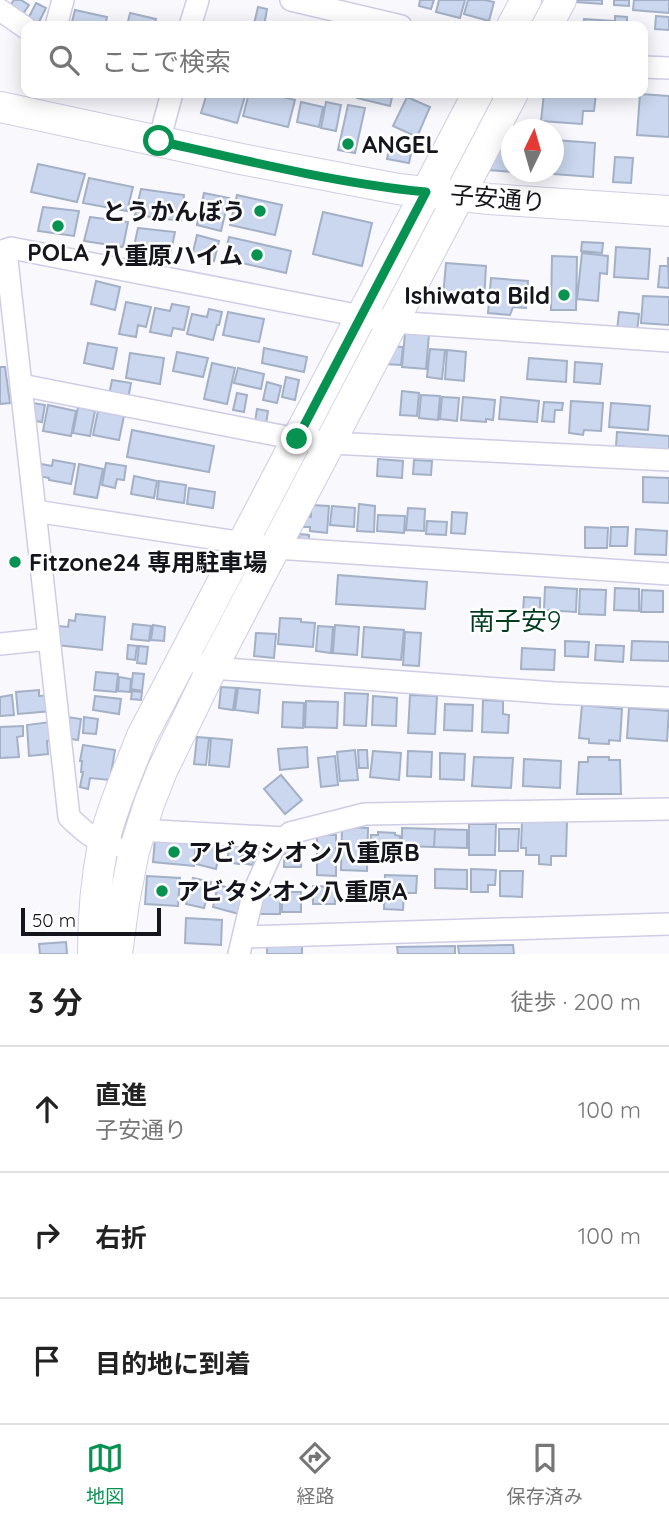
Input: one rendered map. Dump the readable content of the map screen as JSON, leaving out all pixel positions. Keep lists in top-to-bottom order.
{
  "streets": {
    "street": ["子安通り"]
  },
  "districts": ["南子安9"],
  "places": [
    "ANGEL",
    "とうかんぼう",
    "POLA",
    "八重原ハイム",
    "Ishiwata Bild",
    "Fitzone24 専用駐車場",
    "アビタシオン八重原B",
    "アビタシオン八重原A"
  ],
  "scale_bar": "50 m",
  "north": "top",
  "page": {
    "search": "ここで検索",
    "scale": "50 m",
    "heading": ["3 分", "徒歩 · 200 m"],
    "list": [
      ["直進", "子安通り", "100 m"],
      ["右折", "100 m"],
      "目的地に到着"
    ],
    "nav": ["地図", "経路", "保存済み"]
  }
}
